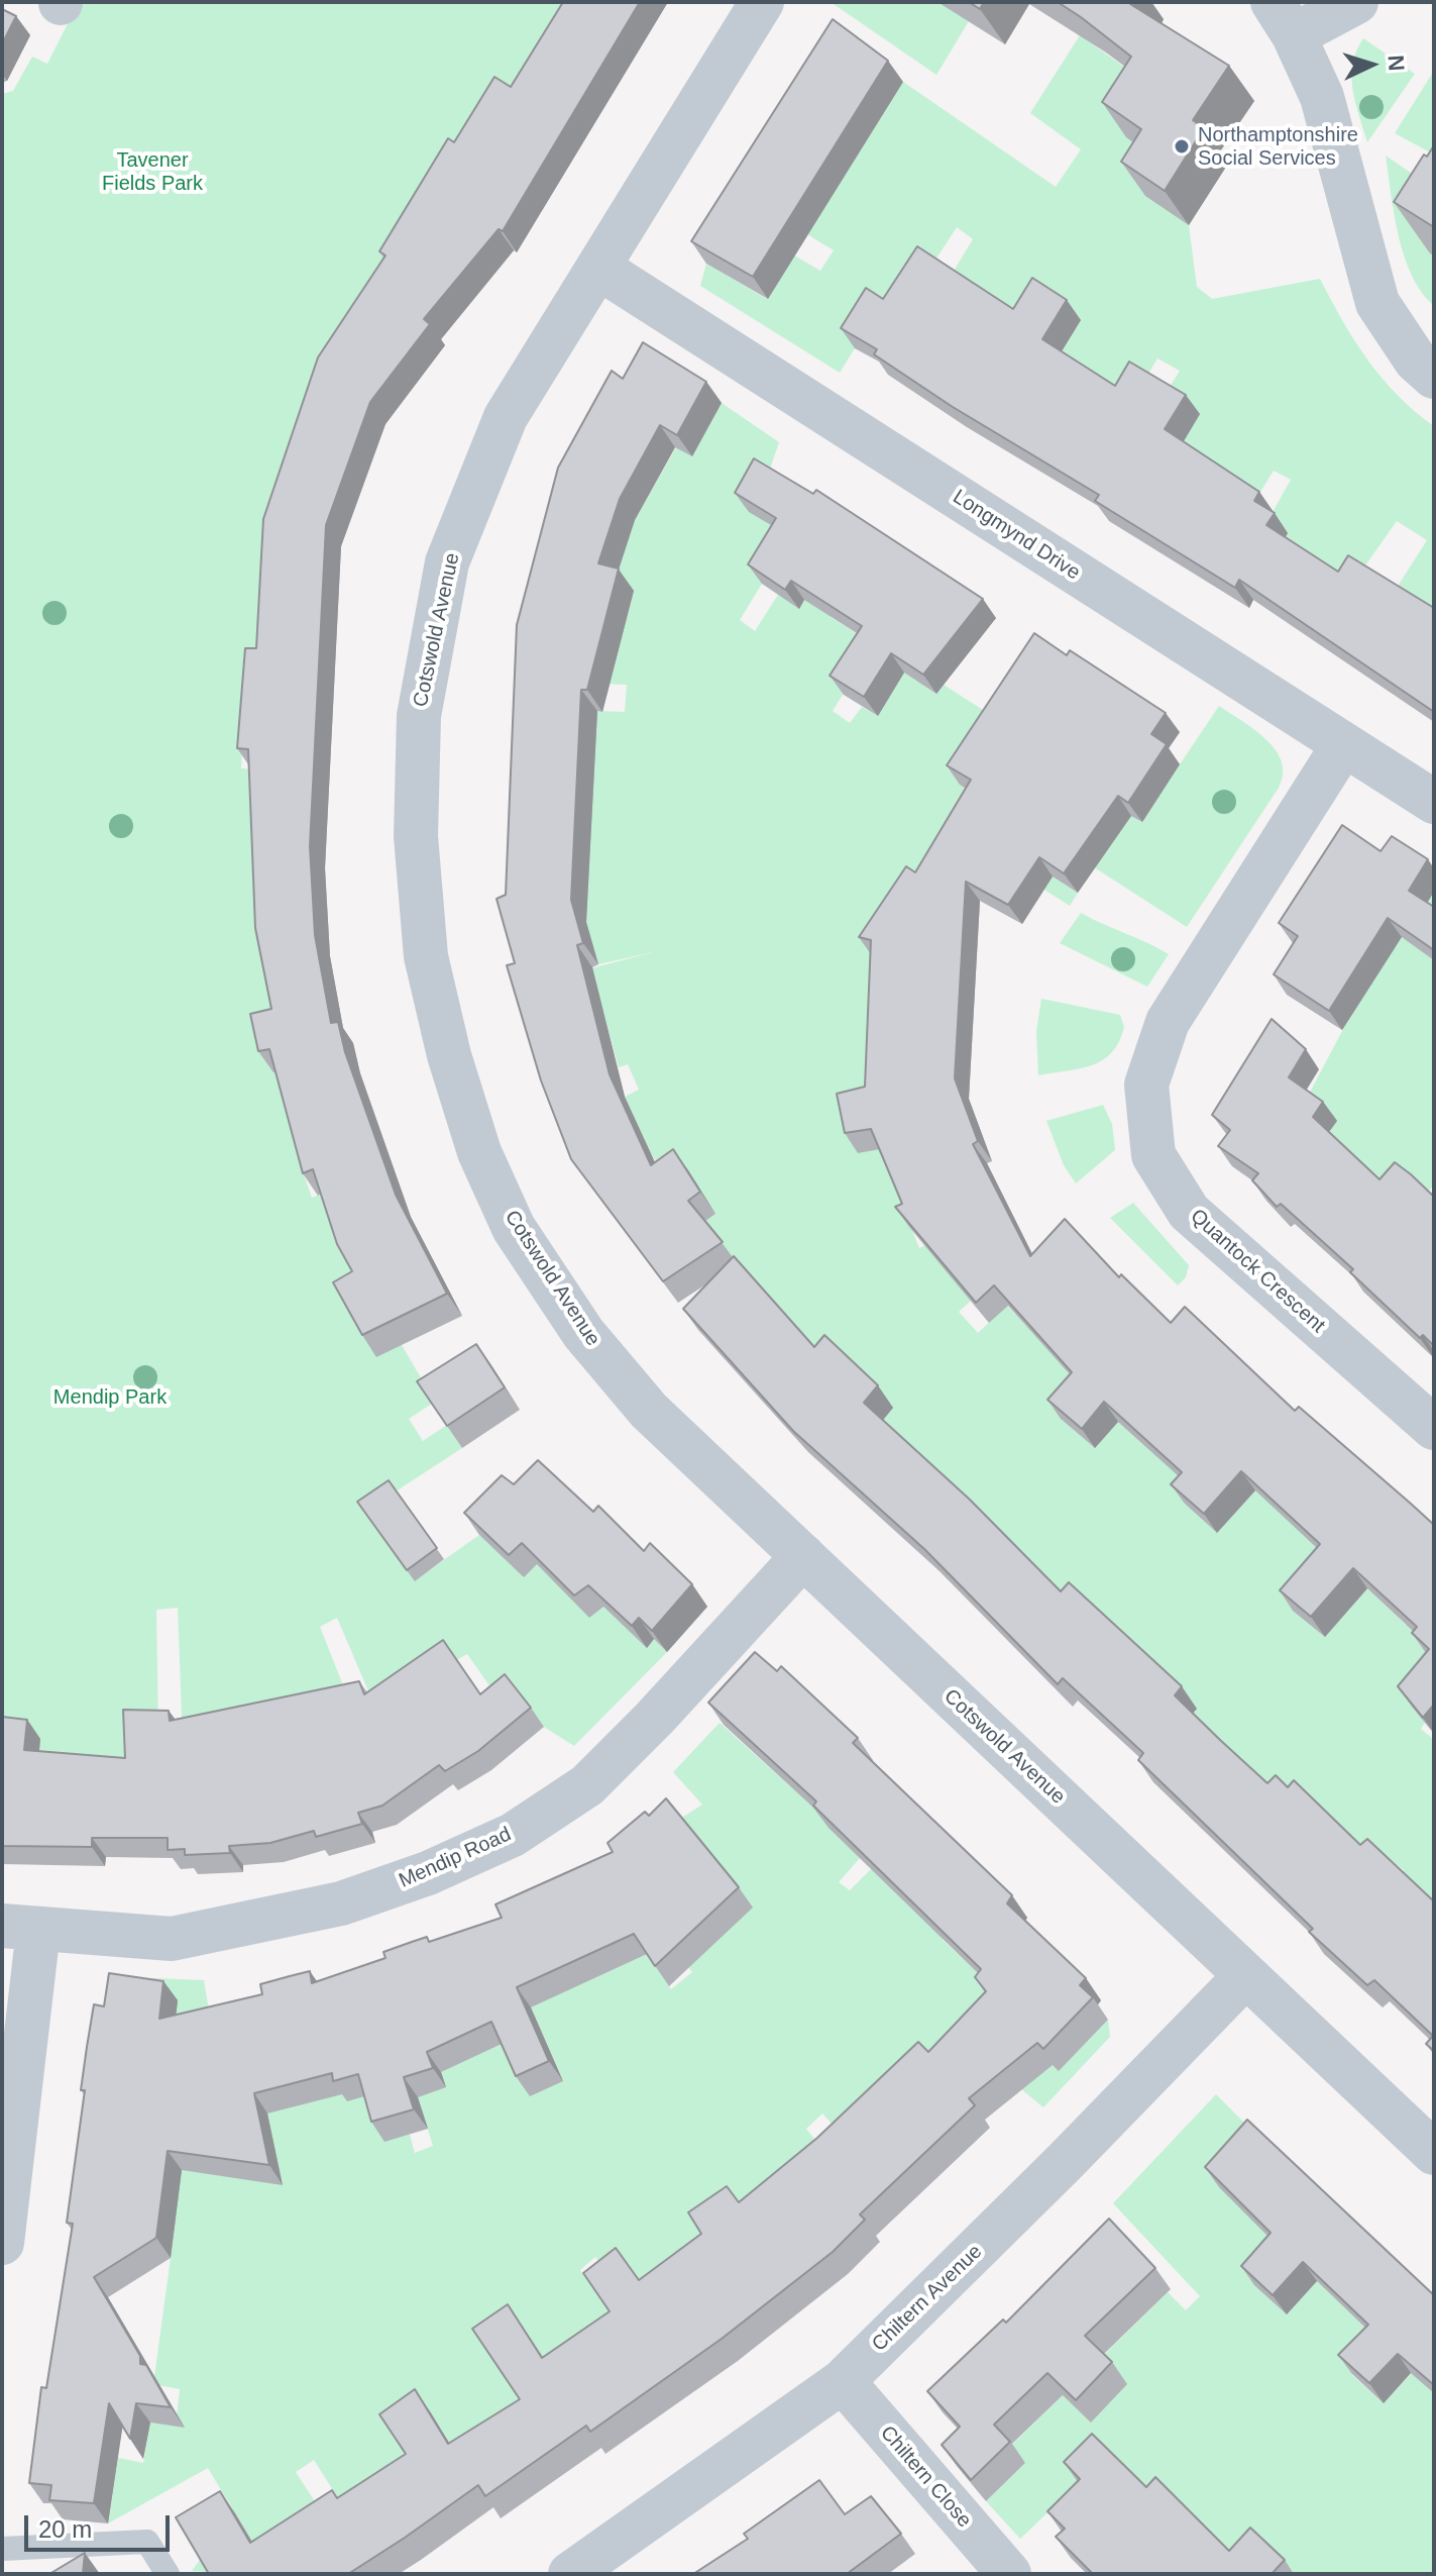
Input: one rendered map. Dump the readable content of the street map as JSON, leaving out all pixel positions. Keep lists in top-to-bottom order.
{
  "streets": {
    "street": [
      "Longmynd Drive",
      "Cotswold Avenue",
      "Quantock Crescent",
      "Mendip Road",
      "Chiltern Avenue",
      "Chiltern Close"
    ]
  },
  "crossings": [
    ["Longmynd Drive", "Cotswold Avenue"],
    ["Longmynd Drive", "Quantock Crescent"],
    ["Cotswold Avenue", "Mendip Road"],
    ["Cotswold Avenue", "Chiltern Avenue"],
    ["Chiltern Avenue", "Chiltern Close"]
  ],
  "parks": ["Tavener Fields Park", "Mendip Park"],
  "places": ["Northamptonshire Social Services"],
  "scale_bar": "20 m",
  "north": "right"
}
